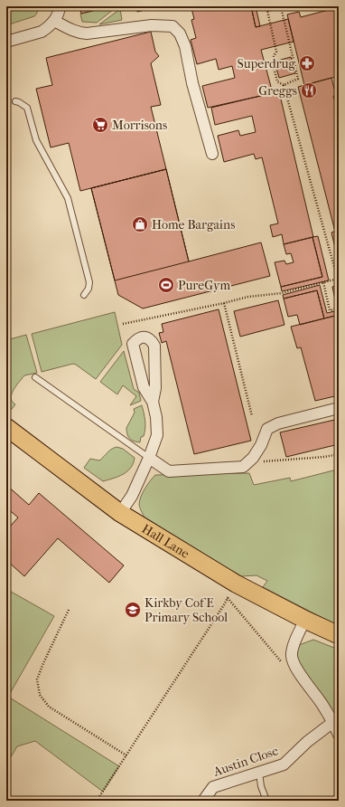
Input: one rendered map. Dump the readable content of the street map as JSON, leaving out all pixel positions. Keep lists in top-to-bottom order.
{
  "streets": {
    "main road": ["Hall Lane"],
    "street": ["Austin Close"]
  },
  "places": {
    "pharmacy": ["Superdrug"],
    "restaurant": ["Greggs"],
    "supermarket": ["Morrisons"],
    "shop": ["Home Bargains"],
    "sports": ["PureGym"],
    "school or university": ["Kirkby CofE Primary School"]
  }
}
